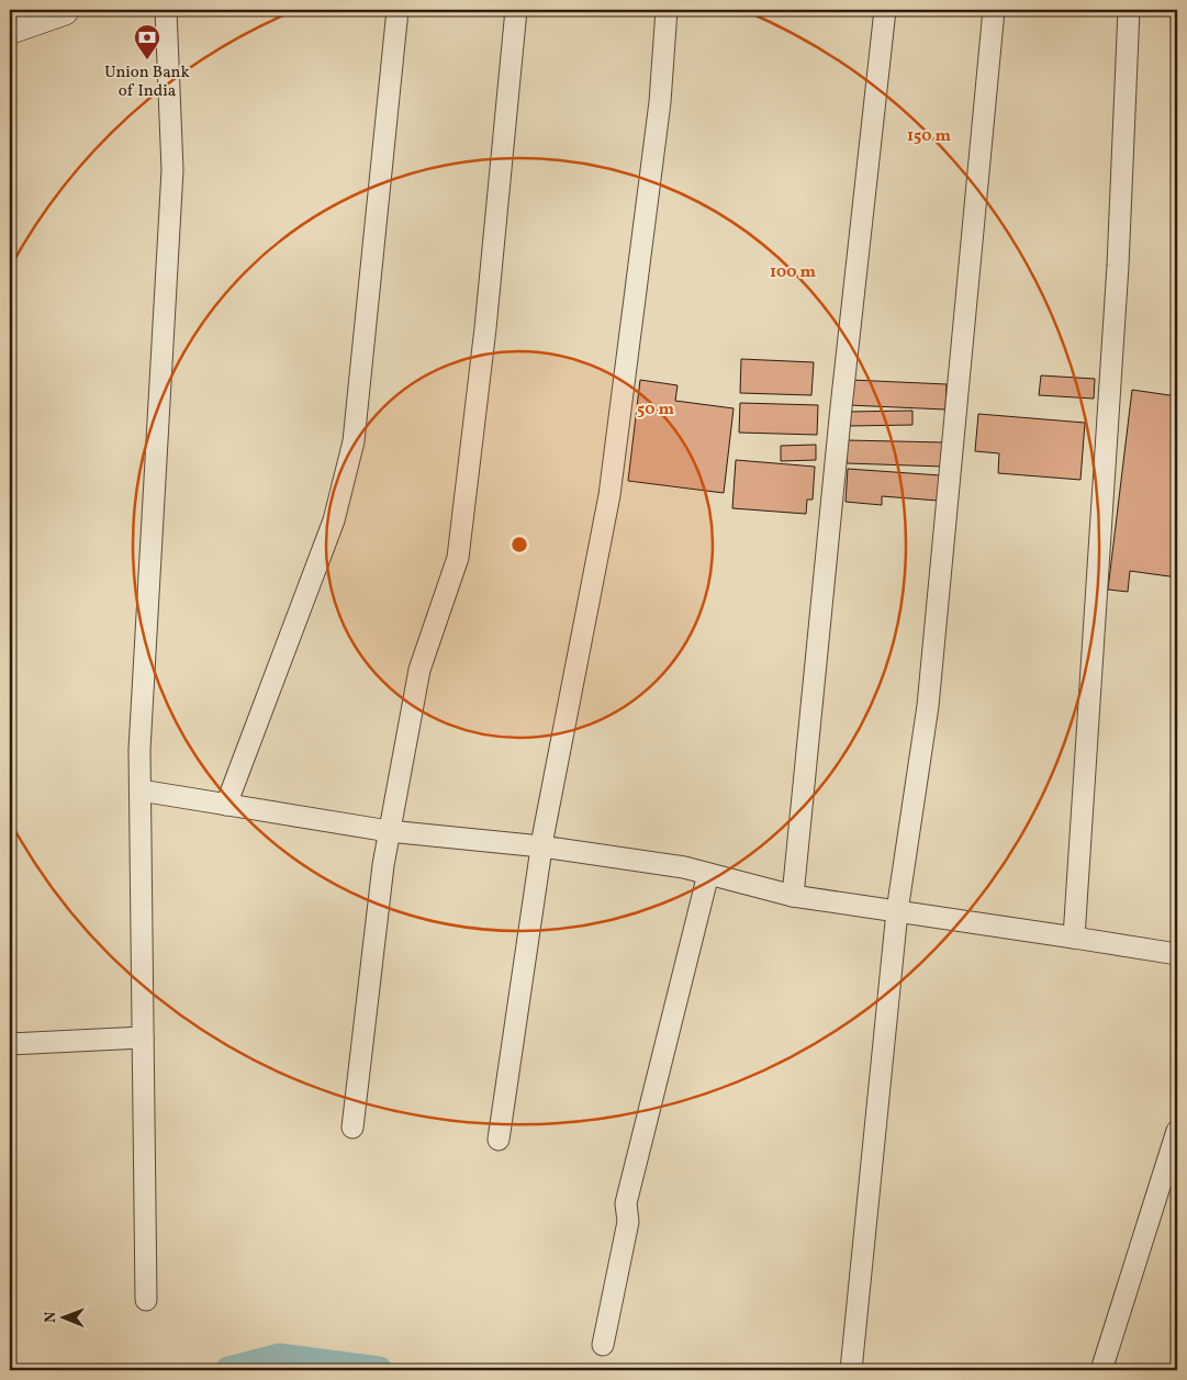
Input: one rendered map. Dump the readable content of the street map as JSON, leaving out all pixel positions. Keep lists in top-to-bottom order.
{
  "places": {
    "bank": ["Union Bank of India"]
  },
  "north": "left",
  "rings": ["150 m", "100 m", "50 m"]
}
